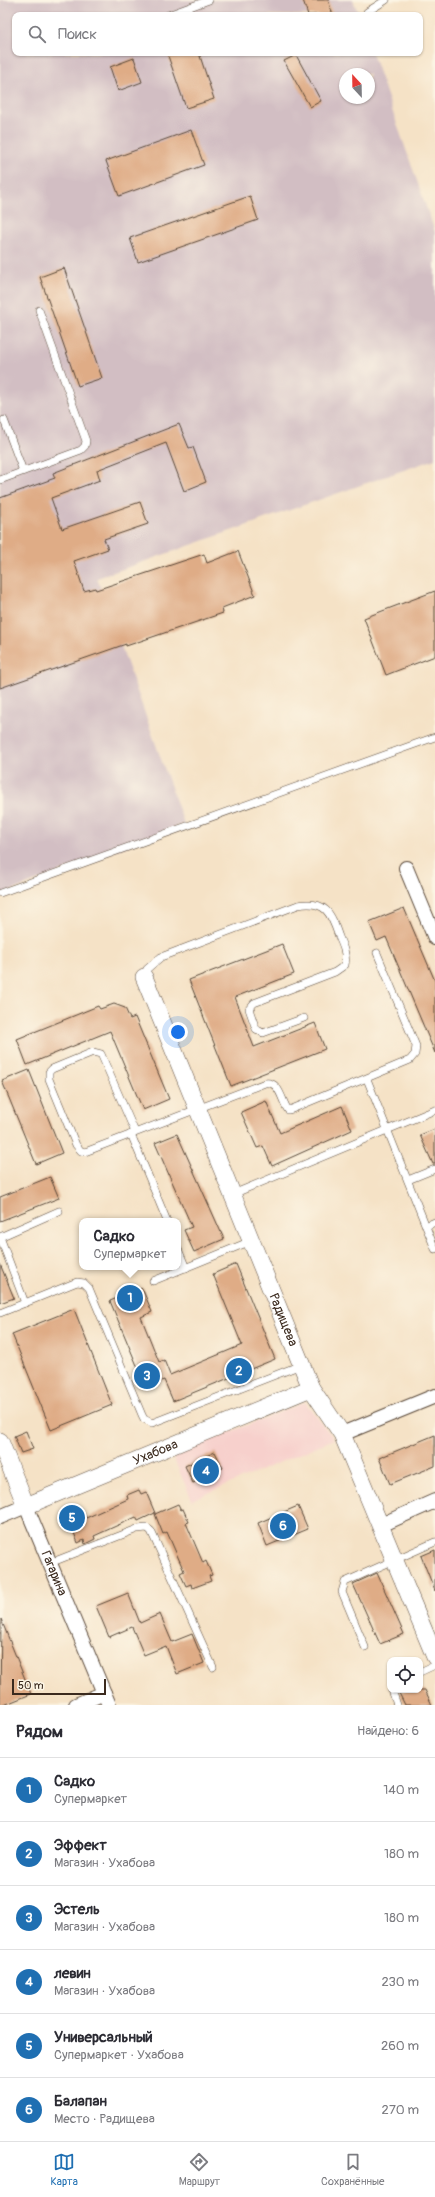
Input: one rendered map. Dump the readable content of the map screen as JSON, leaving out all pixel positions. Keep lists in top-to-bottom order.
{
  "streets": {
    "street": ["Радищева", "Ухабова", "Гагарина"]
  },
  "crossings": [
    ["Радищева", "Ухабова"],
    ["Ухабова", "Гагарина"]
  ],
  "scale_bar": "50 m",
  "north": "top",
  "page": {
    "search": "Поиск",
    "popup": ["Садко", "Супермаркет"],
    "pins": [
      "1",
      "2",
      "3",
      "4",
      "5",
      "6"
    ],
    "scale": "50 m",
    "heading": ["Рядом", "Найдено: 6"],
    "list": [
      {
        "mark": "1",
        "name": "Садко",
        "note": "Супермаркет",
        "value": "140 m"
      },
      {
        "mark": "2",
        "name": "Эффект",
        "note": "Магазин · Ухабова",
        "value": "180 m"
      },
      {
        "mark": "3",
        "name": "Эстель",
        "note": "Магазин · Ухабова",
        "value": "180 m"
      },
      {
        "mark": "4",
        "name": "левин",
        "note": "Магазин · Ухабова",
        "value": "230 m"
      },
      {
        "mark": "5",
        "name": "Универсальный",
        "note": "Супермаркет · Ухабова",
        "value": "260 m"
      },
      {
        "mark": "6",
        "name": "Балапан",
        "note": "Место · Радищева",
        "value": "270 m"
      }
    ],
    "nav": ["Карта", "Маршрут", "Сохранённые"]
  }
}
